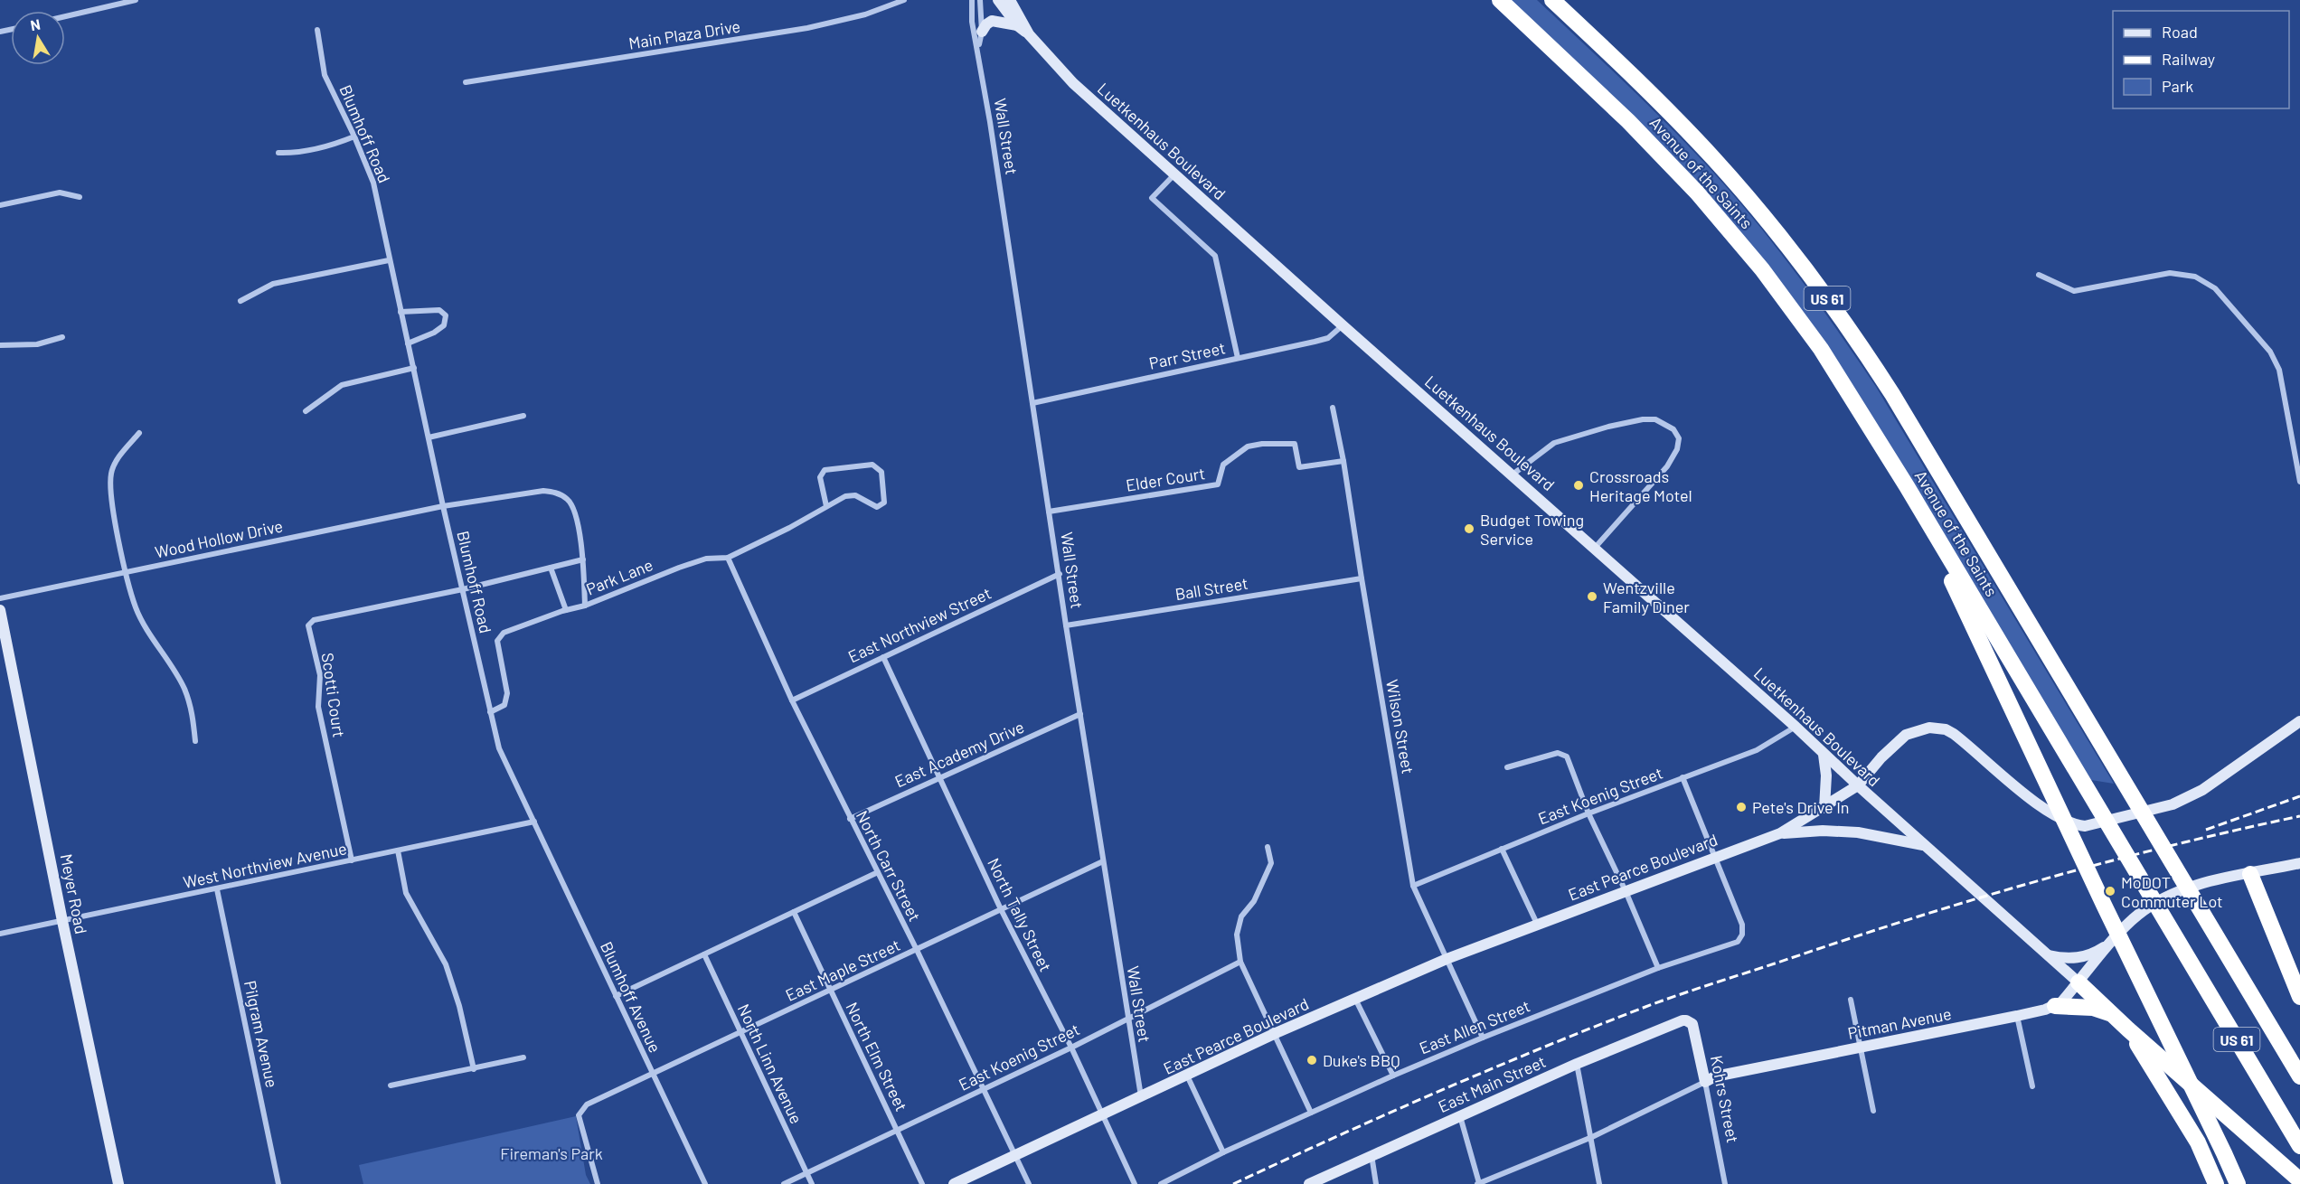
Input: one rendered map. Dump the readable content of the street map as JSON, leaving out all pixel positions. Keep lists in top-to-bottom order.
{
  "streets": {
    "highway": ["Avenue of the Saints", "US 61"],
    "main road": [
      "Luetkenhaus Boulevard",
      "East Pearce Boulevard",
      "Meyer Road",
      "Pitman Avenue",
      "East Main Street",
      "Kohrs Street"
    ],
    "street": [
      "Main Plaza Drive",
      "Blumhoff Road",
      "Wall Street",
      "Parr Street",
      "Elder Court",
      "Wood Hollow Drive",
      "Park Lane",
      "Ball Street",
      "East Northview Street",
      "Scotti Court",
      "Wilson Street",
      "East Academy Drive",
      "East Koenig Street",
      "West Northview Avenue",
      "North Carr Street",
      "North Tally Street",
      "East Maple Street",
      "Blumhoff Avenue",
      "East Allen Street",
      "Pilgram Avenue",
      "North Elm Street",
      "North Linn Avenue"
    ]
  },
  "crossings": [
    ["Blumhoff Road", "Wood Hollow Drive"],
    ["Blumhoff Road", "Park Lane"],
    ["Blumhoff Road", "Scotti Court"],
    ["Blumhoff Road", "West Northview Avenue"],
    ["Blumhoff Road", "Blumhoff Avenue"],
    ["Wall Street", "Parr Street"],
    ["Wall Street", "Elder Court"],
    ["Wall Street", "Ball Street"],
    ["Wall Street", "East Northview Street"],
    ["Wall Street", "East Academy Drive"],
    ["Wall Street", "East Koenig Street"],
    ["Wall Street", "East Pearce Boulevard"],
    ["Wall Street", "East Maple Street"],
    ["Luetkenhaus Boulevard", "Parr Street"],
    ["Luetkenhaus Boulevard", "East Koenig Street"],
    ["Luetkenhaus Boulevard", "East Pearce Boulevard"],
    ["Luetkenhaus Boulevard", "Pitman Avenue"],
    ["Elder Court", "Wilson Street"],
    ["Wood Hollow Drive", "Park Lane"],
    ["Park Lane", "North Carr Street"],
    ["Ball Street", "Wilson Street"],
    ["East Northview Street", "North Carr Street"],
    ["East Northview Street", "North Tally Street"],
    ["Scotti Court", "West Northview Avenue"],
    ["Wilson Street", "East Koenig Street"],
    ["Wilson Street", "East Pearce Boulevard"],
    ["Wilson Street", "East Allen Street"],
    ["East Academy Drive", "North Carr Street"],
    ["East Academy Drive", "North Tally Street"],
    ["East Koenig Street", "North Carr Street"],
    ["East Koenig Street", "North Tally Street"],
    ["East Koenig Street", "North Elm Street"],
    ["East Koenig Street", "North Linn Avenue"],
    ["West Northview Avenue", "Meyer Road"],
    ["West Northview Avenue", "Blumhoff Avenue"],
    ["West Northview Avenue", "Pilgram Avenue"],
    ["North Carr Street", "East Pearce Boulevard"],
    ["North Carr Street", "East Maple Street"],
    ["East Pearce Boulevard", "North Tally Street"],
    ["East Pearce Boulevard", "East Allen Street"],
    ["North Tally Street", "East Maple Street"],
    ["East Maple Street", "Blumhoff Avenue"],
    ["East Maple Street", "North Elm Street"],
    ["East Maple Street", "North Linn Avenue"],
    ["Pitman Avenue", "Kohrs Street"],
    ["East Main Street", "Kohrs Street"]
  ],
  "parks": ["Fireman's Park"],
  "places": [
    "Crossroads Heritage Motel",
    "Budget Towing Service",
    "Wentzville Family Diner",
    "Pete's Drive In",
    "MoDOT Commuter Lot",
    "Duke's BBQ"
  ],
  "legend": ["Road", "Railway", "Park"],
  "north": "top"
}
